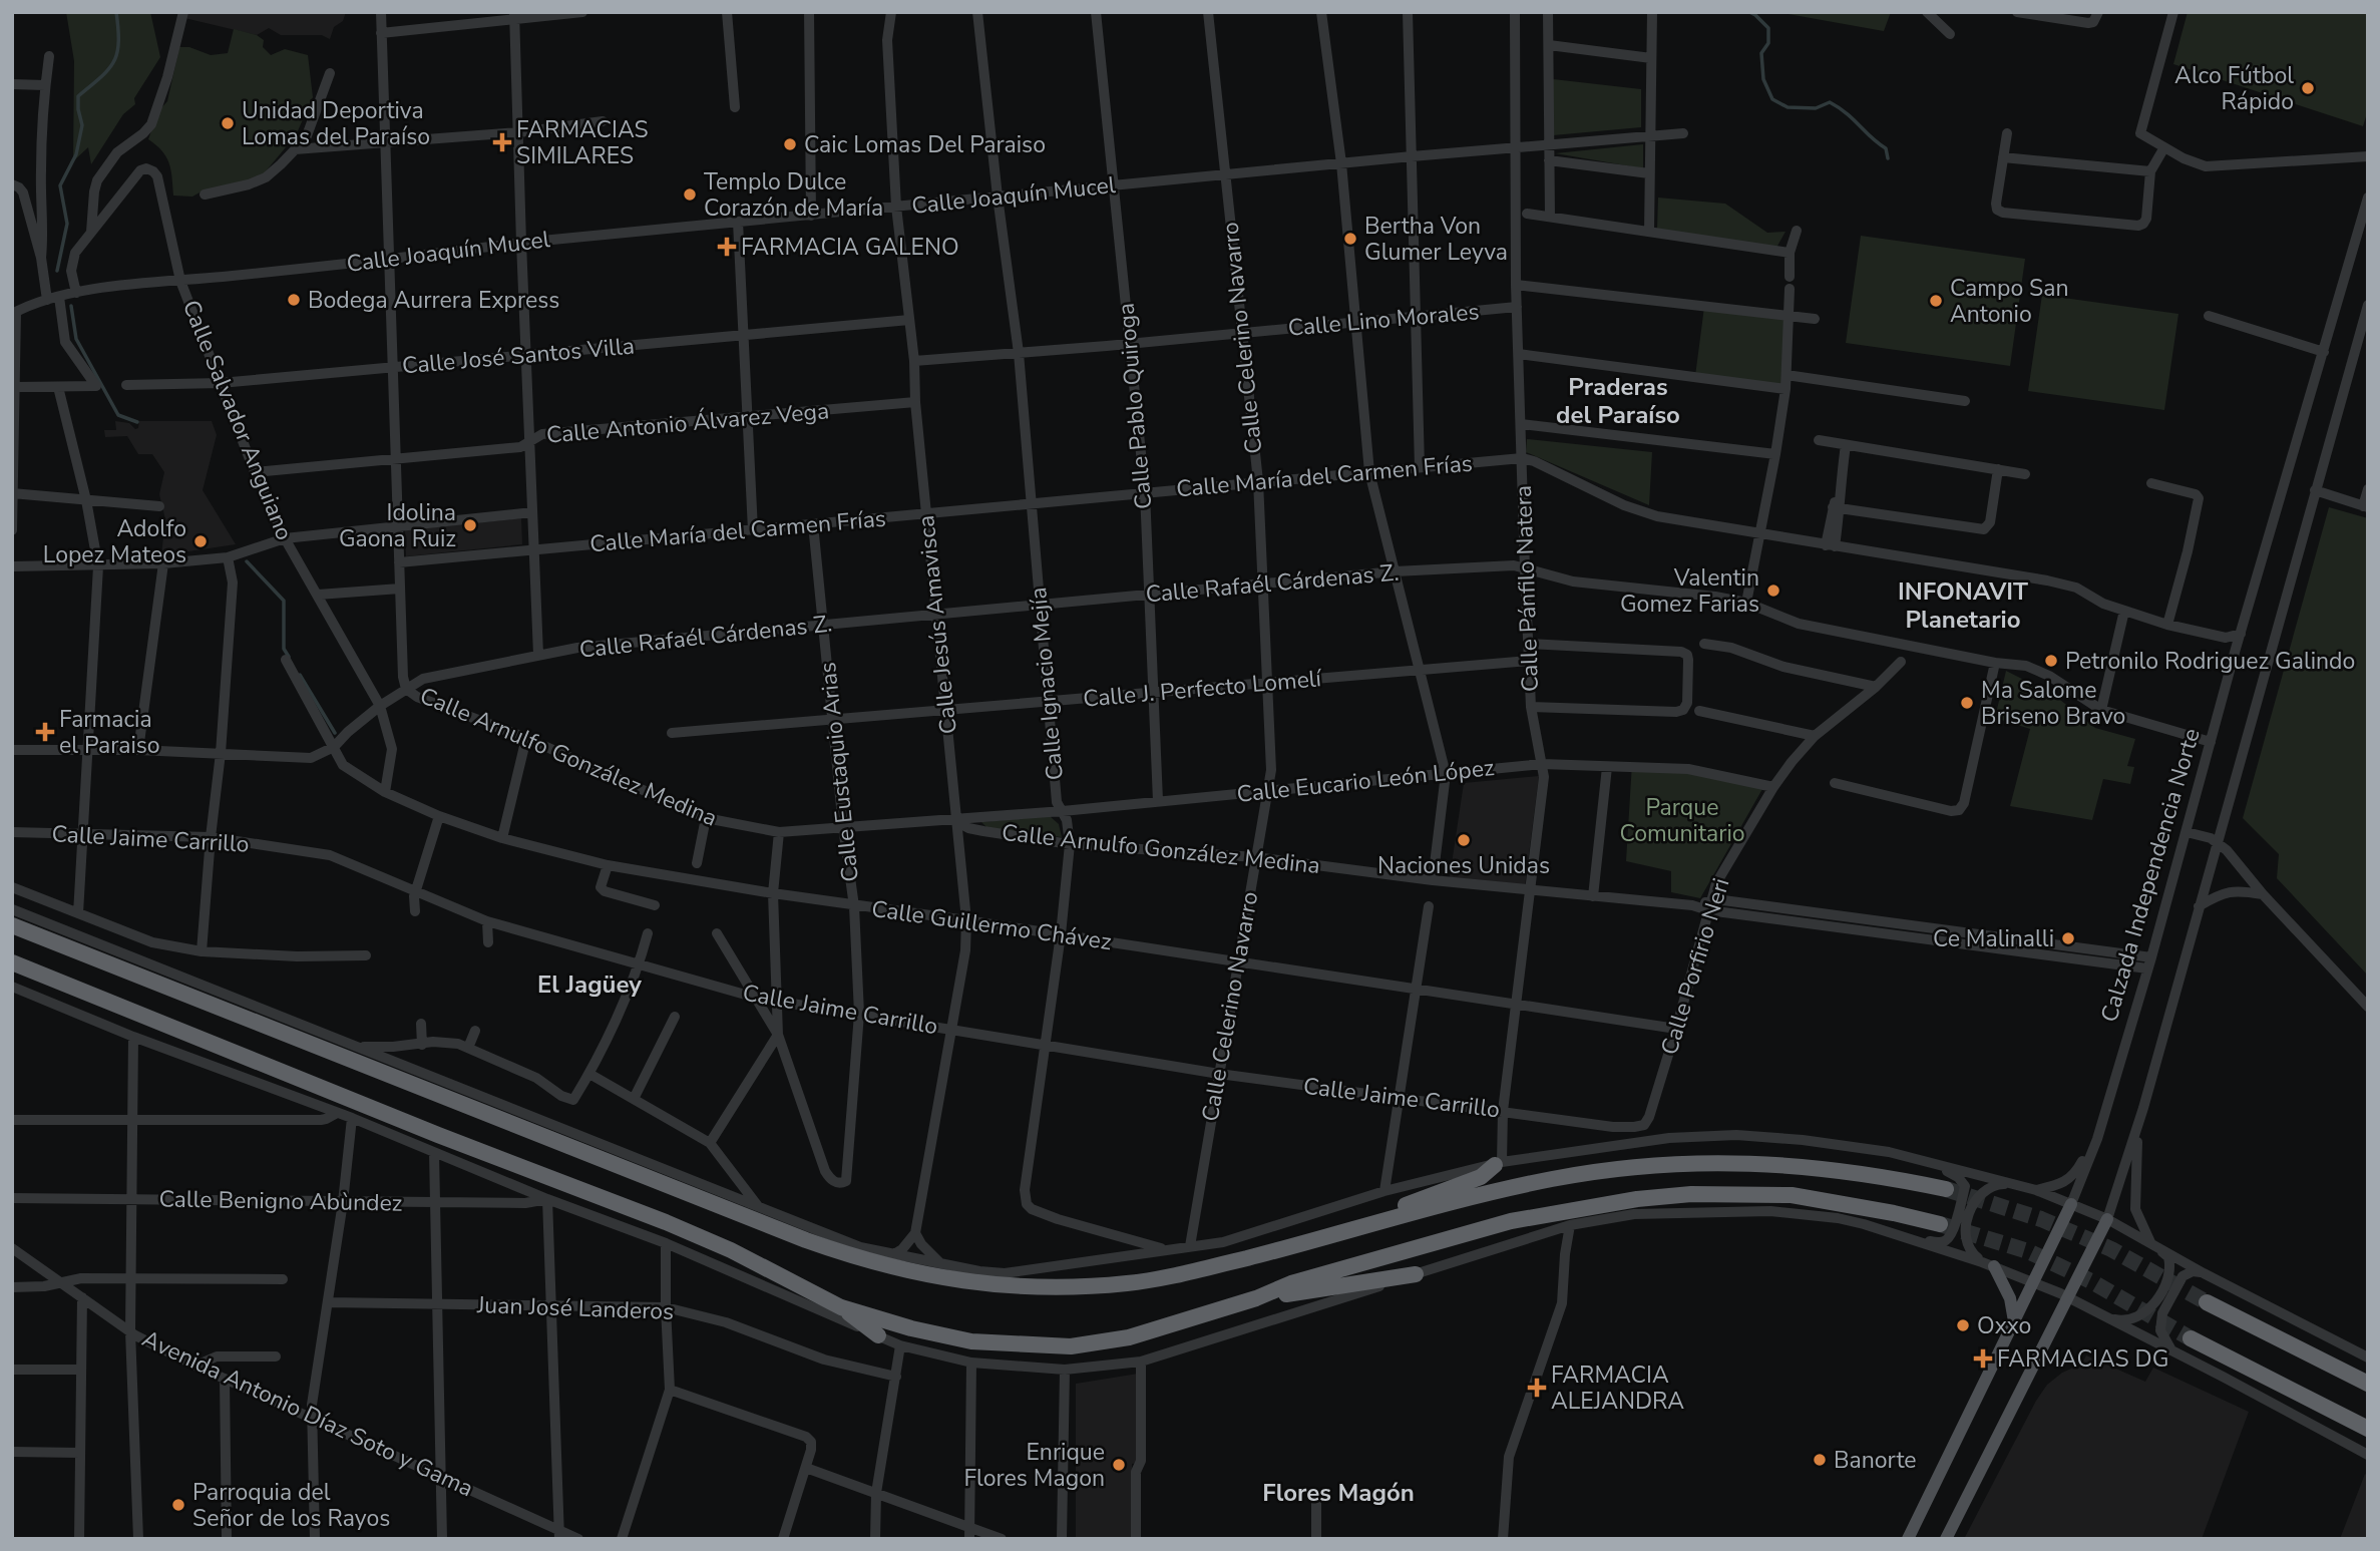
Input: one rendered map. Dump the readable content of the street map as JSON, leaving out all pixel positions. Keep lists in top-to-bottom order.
{
  "streets": {
    "main road": ["Calzada Independencia Norte"],
    "street": [
      "Calle Joaquín Mucel",
      "Calle Lino Morales",
      "Calle Celerino Navarro",
      "Calle José Santos Villa",
      "Calle Pablo Quiroga",
      "Calle Salvador Anguiano",
      "Calle Antonio Álvarez Vega",
      "Calle María del Carmen Frías",
      "Calle Rafaél Cárdenas Z.",
      "Calle Pánfilo Natera",
      "Calle Jesús Amavisca",
      "Calle Ignacio Mejía",
      "Calle J. Perfecto Lomelí",
      "Calle Arnulfo González Medina",
      "Calle Eustaquio Arias",
      "Calle Eucario León López",
      "Calle Jaime Carrillo",
      "Calle Guillermo Chávez",
      "Calle Porfirio Neri",
      "Calle Benigno Abùndez",
      "Juan José Landeros",
      "Avenida Antonio Díaz Soto y Gama"
    ]
  },
  "crossings": [
    ["Calle Joaquín Mucel", "Calle Celerino Navarro"],
    ["Calle Joaquín Mucel", "Calle Pablo Quiroga"],
    ["Calle Joaquín Mucel", "Calle Salvador Anguiano"],
    ["Calle Joaquín Mucel", "Calle Pánfilo Natera"],
    ["Calle Joaquín Mucel", "Calle Jesús Amavisca"],
    ["Calle Joaquín Mucel", "Calle Ignacio Mejía"],
    ["Calle Lino Morales", "Calle Celerino Navarro"],
    ["Calle Lino Morales", "Calle Pablo Quiroga"],
    ["Calle Lino Morales", "Calle Pánfilo Natera"],
    ["Calle Lino Morales", "Calle Jesús Amavisca"],
    ["Calle Lino Morales", "Calle Ignacio Mejía"],
    ["Calle Celerino Navarro", "Calle María del Carmen Frías"],
    ["Calle Celerino Navarro", "Calle Rafaél Cárdenas Z."],
    ["Calle Celerino Navarro", "Calle J. Perfecto Lomelí"],
    ["Calle Celerino Navarro", "Calle Arnulfo González Medina"],
    ["Calle Celerino Navarro", "Calle Eucario León López"],
    ["Calle Celerino Navarro", "Calle Jaime Carrillo"],
    ["Calle Celerino Navarro", "Calle Guillermo Chávez"],
    ["Calle José Santos Villa", "Calle Salvador Anguiano"],
    ["Calle José Santos Villa", "Calle Jesús Amavisca"],
    ["Calle Pablo Quiroga", "Calle María del Carmen Frías"],
    ["Calle Pablo Quiroga", "Calle Rafaél Cárdenas Z."],
    ["Calle Pablo Quiroga", "Calle J. Perfecto Lomelí"],
    ["Calle Pablo Quiroga", "Calle Eucario León López"],
    ["Calle Salvador Anguiano", "Calle Antonio Álvarez Vega"],
    ["Calle Salvador Anguiano", "Calle Rafaél Cárdenas Z."],
    ["Calle Salvador Anguiano", "Calle Guillermo Chávez"],
    ["Calle Antonio Álvarez Vega", "Calle Jesús Amavisca"],
    ["Calle María del Carmen Frías", "Calle Pánfilo Natera"],
    ["Calle María del Carmen Frías", "Calle Jesús Amavisca"],
    ["Calle María del Carmen Frías", "Calle Ignacio Mejía"],
    ["Calle María del Carmen Frías", "Calle Eustaquio Arias"],
    ["Calle María del Carmen Frías", "Calzada Independencia Norte"],
    ["Calle Rafaél Cárdenas Z.", "Calle Pánfilo Natera"],
    ["Calle Rafaél Cárdenas Z.", "Calle Jesús Amavisca"],
    ["Calle Rafaél Cárdenas Z.", "Calle Ignacio Mejía"],
    ["Calle Rafaél Cárdenas Z.", "Calle Arnulfo González Medina"],
    ["Calle Rafaél Cárdenas Z.", "Calle Eustaquio Arias"],
    ["Calle Rafaél Cárdenas Z.", "Calzada Independencia Norte"],
    ["Calle Rafaél Cárdenas Z.", "Calle Guillermo Chávez"],
    ["Calle Pánfilo Natera", "Calle J. Perfecto Lomelí"],
    ["Calle Pánfilo Natera", "Calle Arnulfo González Medina"],
    ["Calle Pánfilo Natera", "Calle Eucario León López"],
    ["Calle Pánfilo Natera", "Calle Jaime Carrillo"],
    ["Calle Pánfilo Natera", "Calle Guillermo Chávez"],
    ["Calle Jesús Amavisca", "Calle J. Perfecto Lomelí"],
    ["Calle Jesús Amavisca", "Calle Arnulfo González Medina"],
    ["Calle Jesús Amavisca", "Calle Eucario León López"],
    ["Calle Jesús Amavisca", "Calle Jaime Carrillo"],
    ["Calle Jesús Amavisca", "Calle Guillermo Chávez"],
    ["Calle Ignacio Mejía", "Calle J. Perfecto Lomelí"],
    ["Calle Ignacio Mejía", "Calle Arnulfo González Medina"],
    ["Calle Ignacio Mejía", "Calle Eucario León López"],
    ["Calle Ignacio Mejía", "Calle Jaime Carrillo"],
    ["Calle Ignacio Mejía", "Calle Guillermo Chávez"],
    ["Calle J. Perfecto Lomelí", "Calle Eustaquio Arias"],
    ["Calle Arnulfo González Medina", "Calle Eustaquio Arias"],
    ["Calle Arnulfo González Medina", "Calle Eucario León López"],
    ["Calle Arnulfo González Medina", "Calzada Independencia Norte"],
    ["Calle Arnulfo González Medina", "Calle Porfirio Neri"],
    ["Calle Eustaquio Arias", "Calle Jaime Carrillo"],
    ["Calle Eustaquio Arias", "Calle Guillermo Chávez"],
    ["Calle Eucario León López", "Calle Porfirio Neri"],
    ["Calle Jaime Carrillo", "Calle Porfirio Neri"],
    ["Calle Guillermo Chávez", "Calle Porfirio Neri"]
  ],
  "districts": [
    "Praderas del Paraíso",
    "INFONAVIT Planetario",
    "El Jagüey",
    "Flores Magón"
  ],
  "parks": ["Parque Comunitario"],
  "places": {
    "other": [
      "Alco Fútbol Rápido",
      "Unidad Deportiva Lomas del Paraíso",
      "Caic Lomas Del Paraiso",
      "Templo Dulce Corazón de María",
      "Bertha Von Glumer Leyva",
      "Bodega Aurrera Express",
      "Campo San Antonio",
      "Idolina Gaona Ruiz",
      "Adolfo Lopez Mateos",
      "Valentin Gomez Farias",
      "Petronilo Rodriguez Galindo",
      "Ma Salome Briseno Bravo",
      "Naciones Unidas",
      "Ce Malinalli",
      "Oxxo",
      "Banorte",
      "Enrique Flores Magon",
      "Parroquia del Señor de los Rayos"
    ],
    "health": [
      "FARMACIAS SIMILARES",
      "FARMACIA GALENO",
      "Farmacia el Paraiso",
      "FARMACIAS DG",
      "FARMACIA ALEJANDRA"
    ]
  }
}
